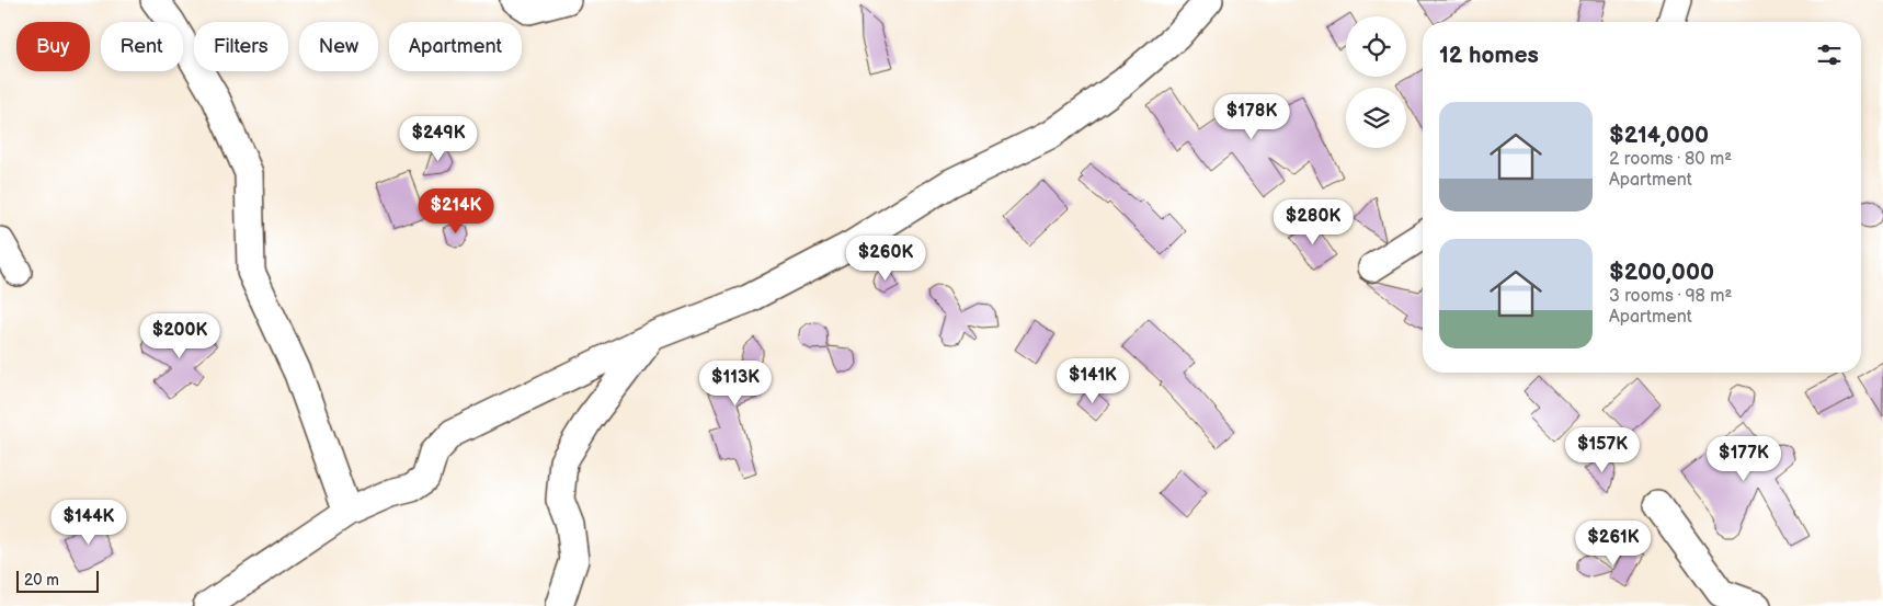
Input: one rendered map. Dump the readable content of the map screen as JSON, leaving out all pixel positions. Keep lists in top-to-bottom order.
{
  "scale_bar": "20 m",
  "page": {
    "chip": [
      "Buy",
      "Rent",
      "Filters",
      "New",
      "Apartment"
    ],
    "heading": "12 homes",
    "list": [
      {
        "name": "$214,000",
        "note": "2 rooms · 80 m² · Apartment"
      },
      {
        "name": "$200,000",
        "note": "3 rooms · 98 m² · Apartment"
      }
    ],
    "price": [
      "$178K",
      "$249K",
      "$214K",
      "$280K",
      "$260K",
      "$200K",
      "$141K",
      "$113K",
      "$157K",
      "$177K",
      "$144K",
      "$261K"
    ],
    "scale": "20 m"
  }
}
